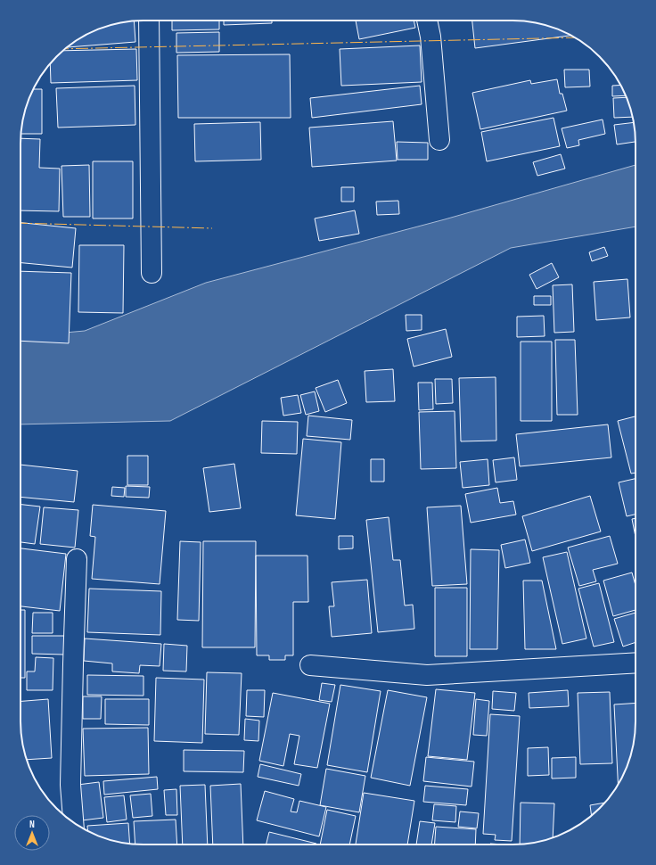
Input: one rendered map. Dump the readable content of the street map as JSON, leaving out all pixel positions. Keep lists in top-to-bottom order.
{
  "north": "top"
}
